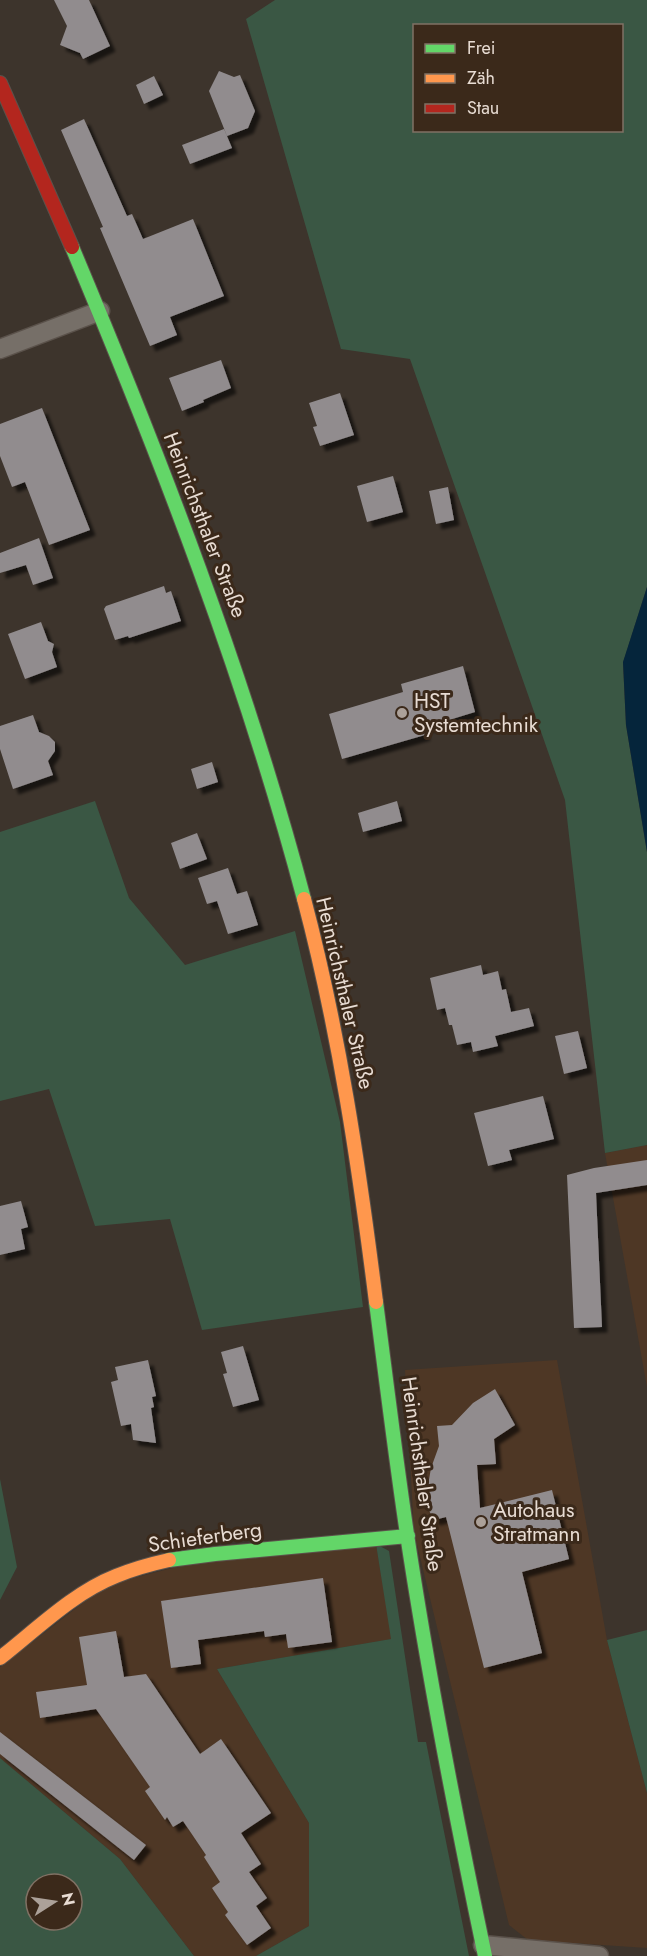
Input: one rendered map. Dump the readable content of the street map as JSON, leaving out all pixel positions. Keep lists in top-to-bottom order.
{
  "streets": {
    "main road": ["Heinrichsthaler Straße", "Schieferberg"]
  },
  "crossings": [
    ["Heinrichsthaler Straße", "Schieferberg"]
  ],
  "places": ["HST Systemtechnik", "Autohaus Stratmann"],
  "legend": ["Frei", "Zäh", "Stau"],
  "north": "right"
}
